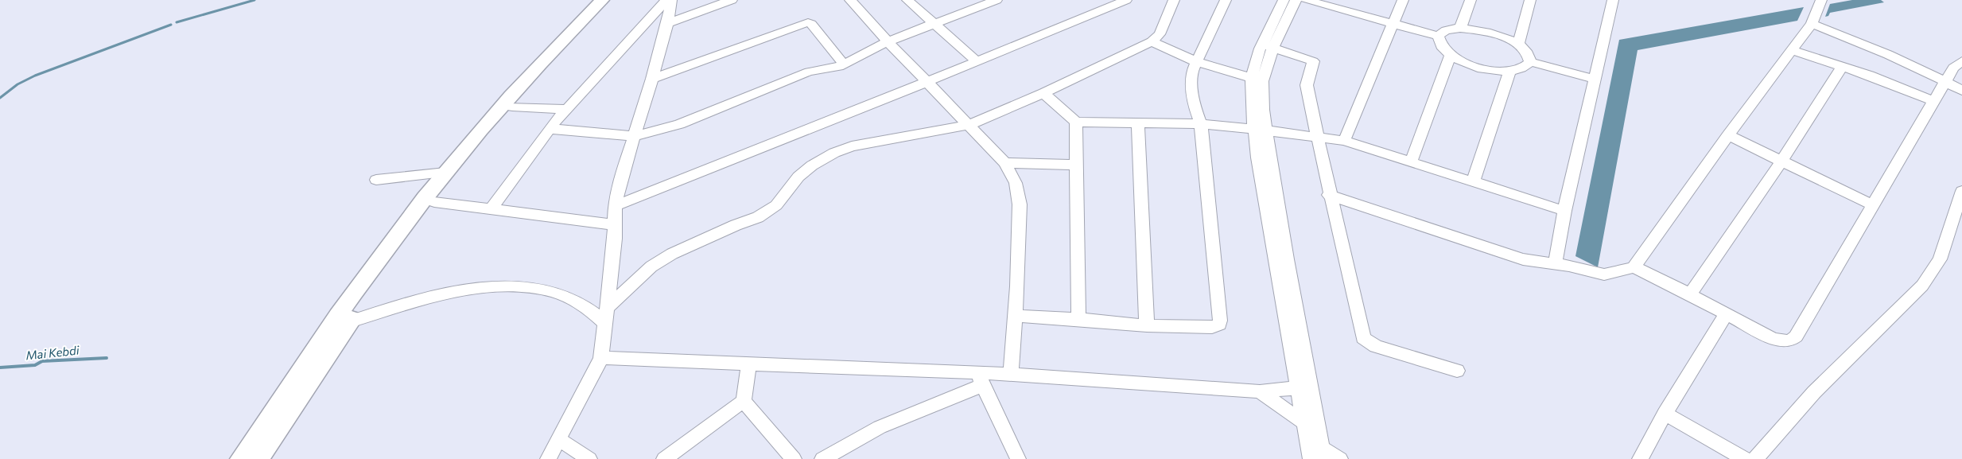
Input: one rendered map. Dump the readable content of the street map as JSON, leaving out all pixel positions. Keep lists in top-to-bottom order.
{
  "water": ["Mai Kebdi"]
}
